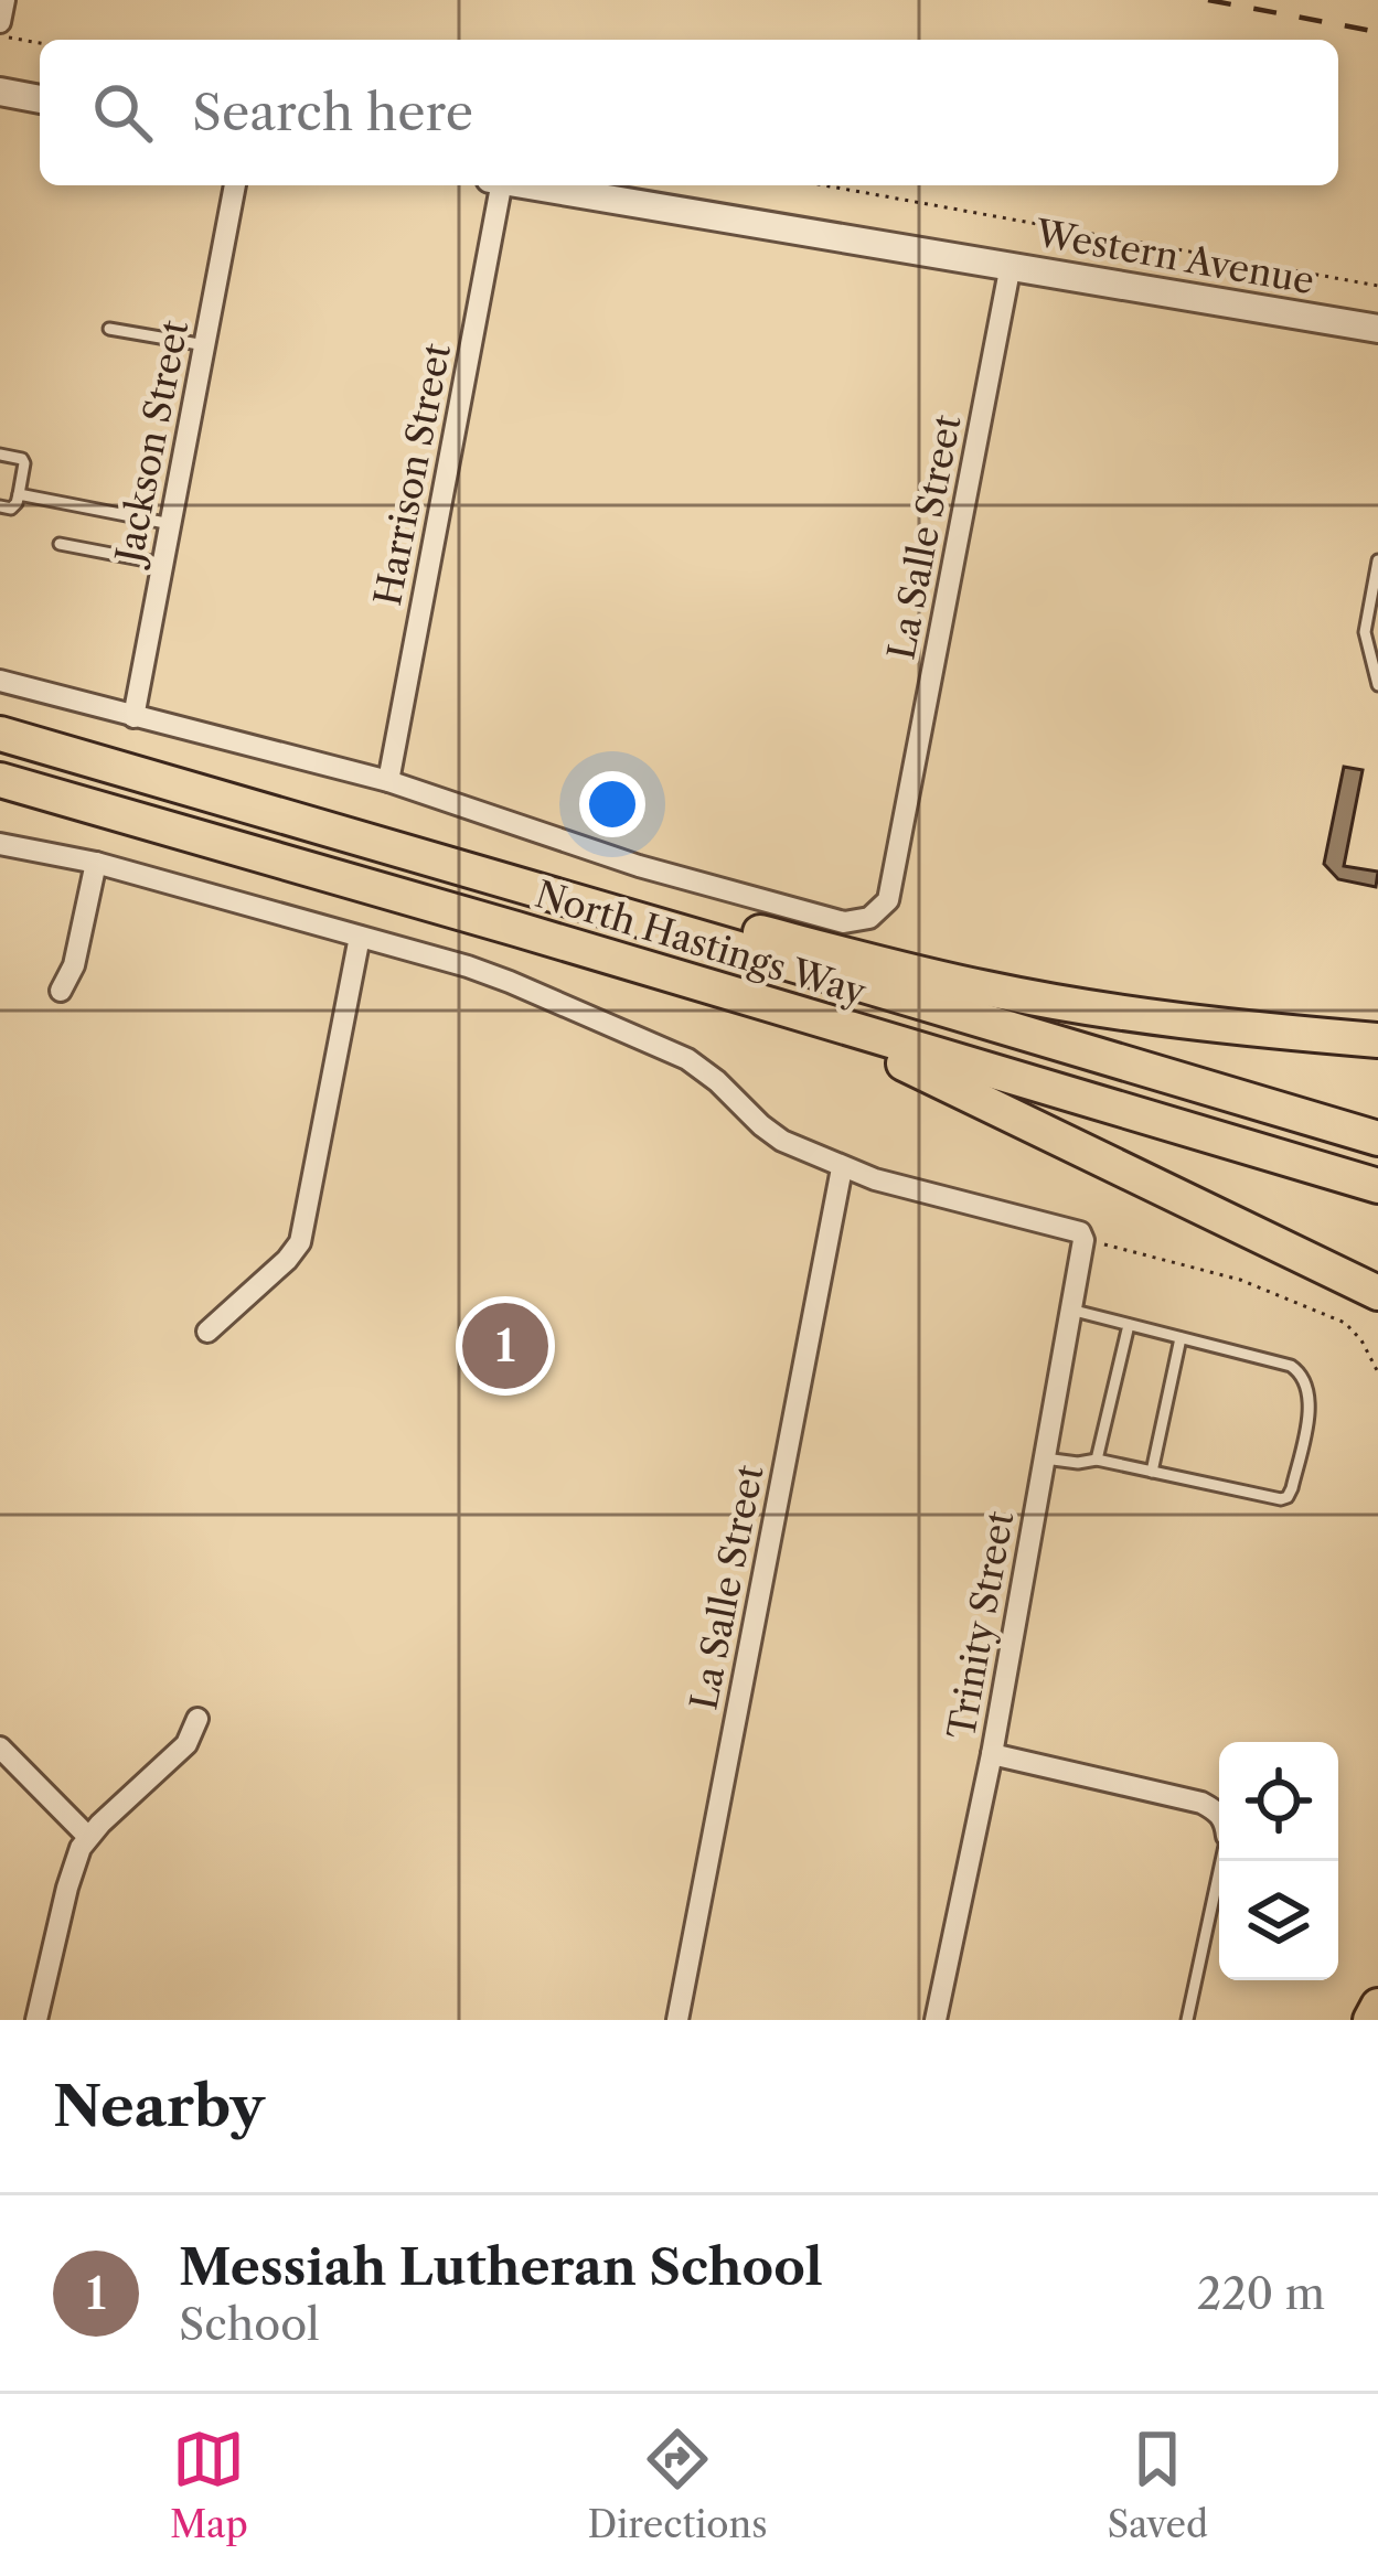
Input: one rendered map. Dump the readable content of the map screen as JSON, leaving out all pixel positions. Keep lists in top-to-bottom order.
{
  "streets": {
    "main road": ["North Hastings Way"],
    "street": [
      "Western Avenue",
      "Jackson Street",
      "Harrison Street",
      "La Salle Street",
      "Trinity Street"
    ]
  },
  "crossings": [
    ["Western Avenue", "La Salle Street"],
    ["Harrison Street", "La Salle Street"]
  ],
  "page": {
    "search": "Search here",
    "pins": "1",
    "heading": "Nearby",
    "list": [
      {
        "mark": "1",
        "name": "Messiah Lutheran School",
        "note": "School",
        "value": "220 m"
      }
    ],
    "nav": ["Map", "Directions", "Saved"]
  }
}
